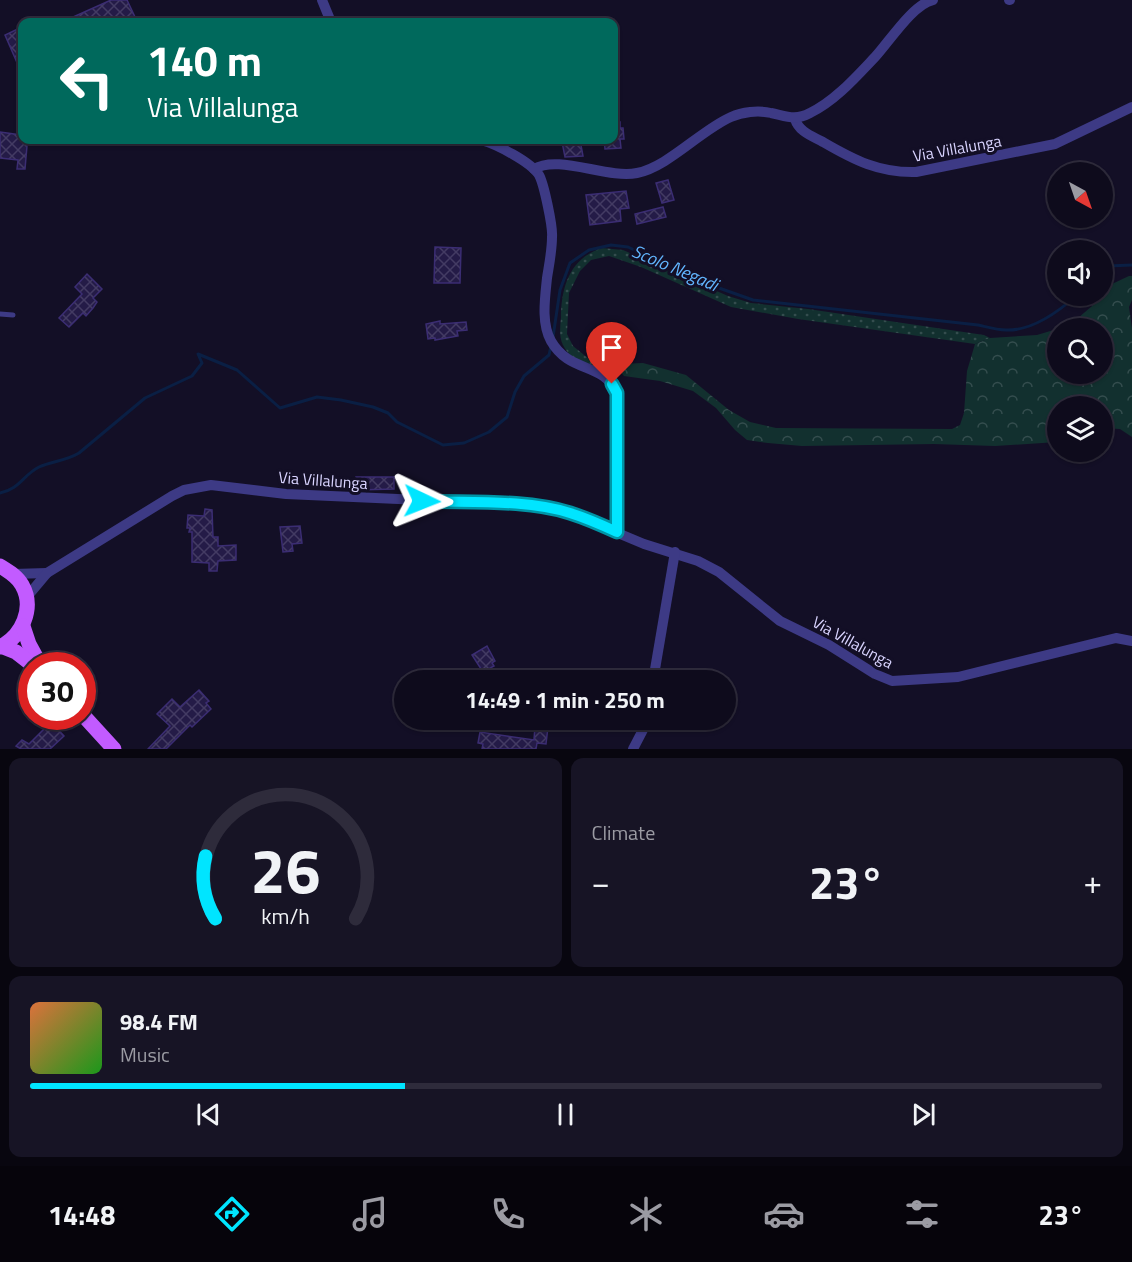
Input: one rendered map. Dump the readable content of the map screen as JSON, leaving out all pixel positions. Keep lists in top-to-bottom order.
{
  "streets": {
    "street": ["Via Villalunga"]
  },
  "water": ["Scolo Negadi"],
  "north": "bottom right",
  "page": {
    "turn": ["140 m", "Via Villalunga"],
    "limit": "30",
    "trip": "14:49 · 1 min · 250 m",
    "tile": "Climate",
    "heat": ["−", "23°", "+"],
    "song": ["98.4 FM", "Music"],
    "tabs": ["14:48", "23°"],
    "gauge": ["26", "km/h"]
  }
}
